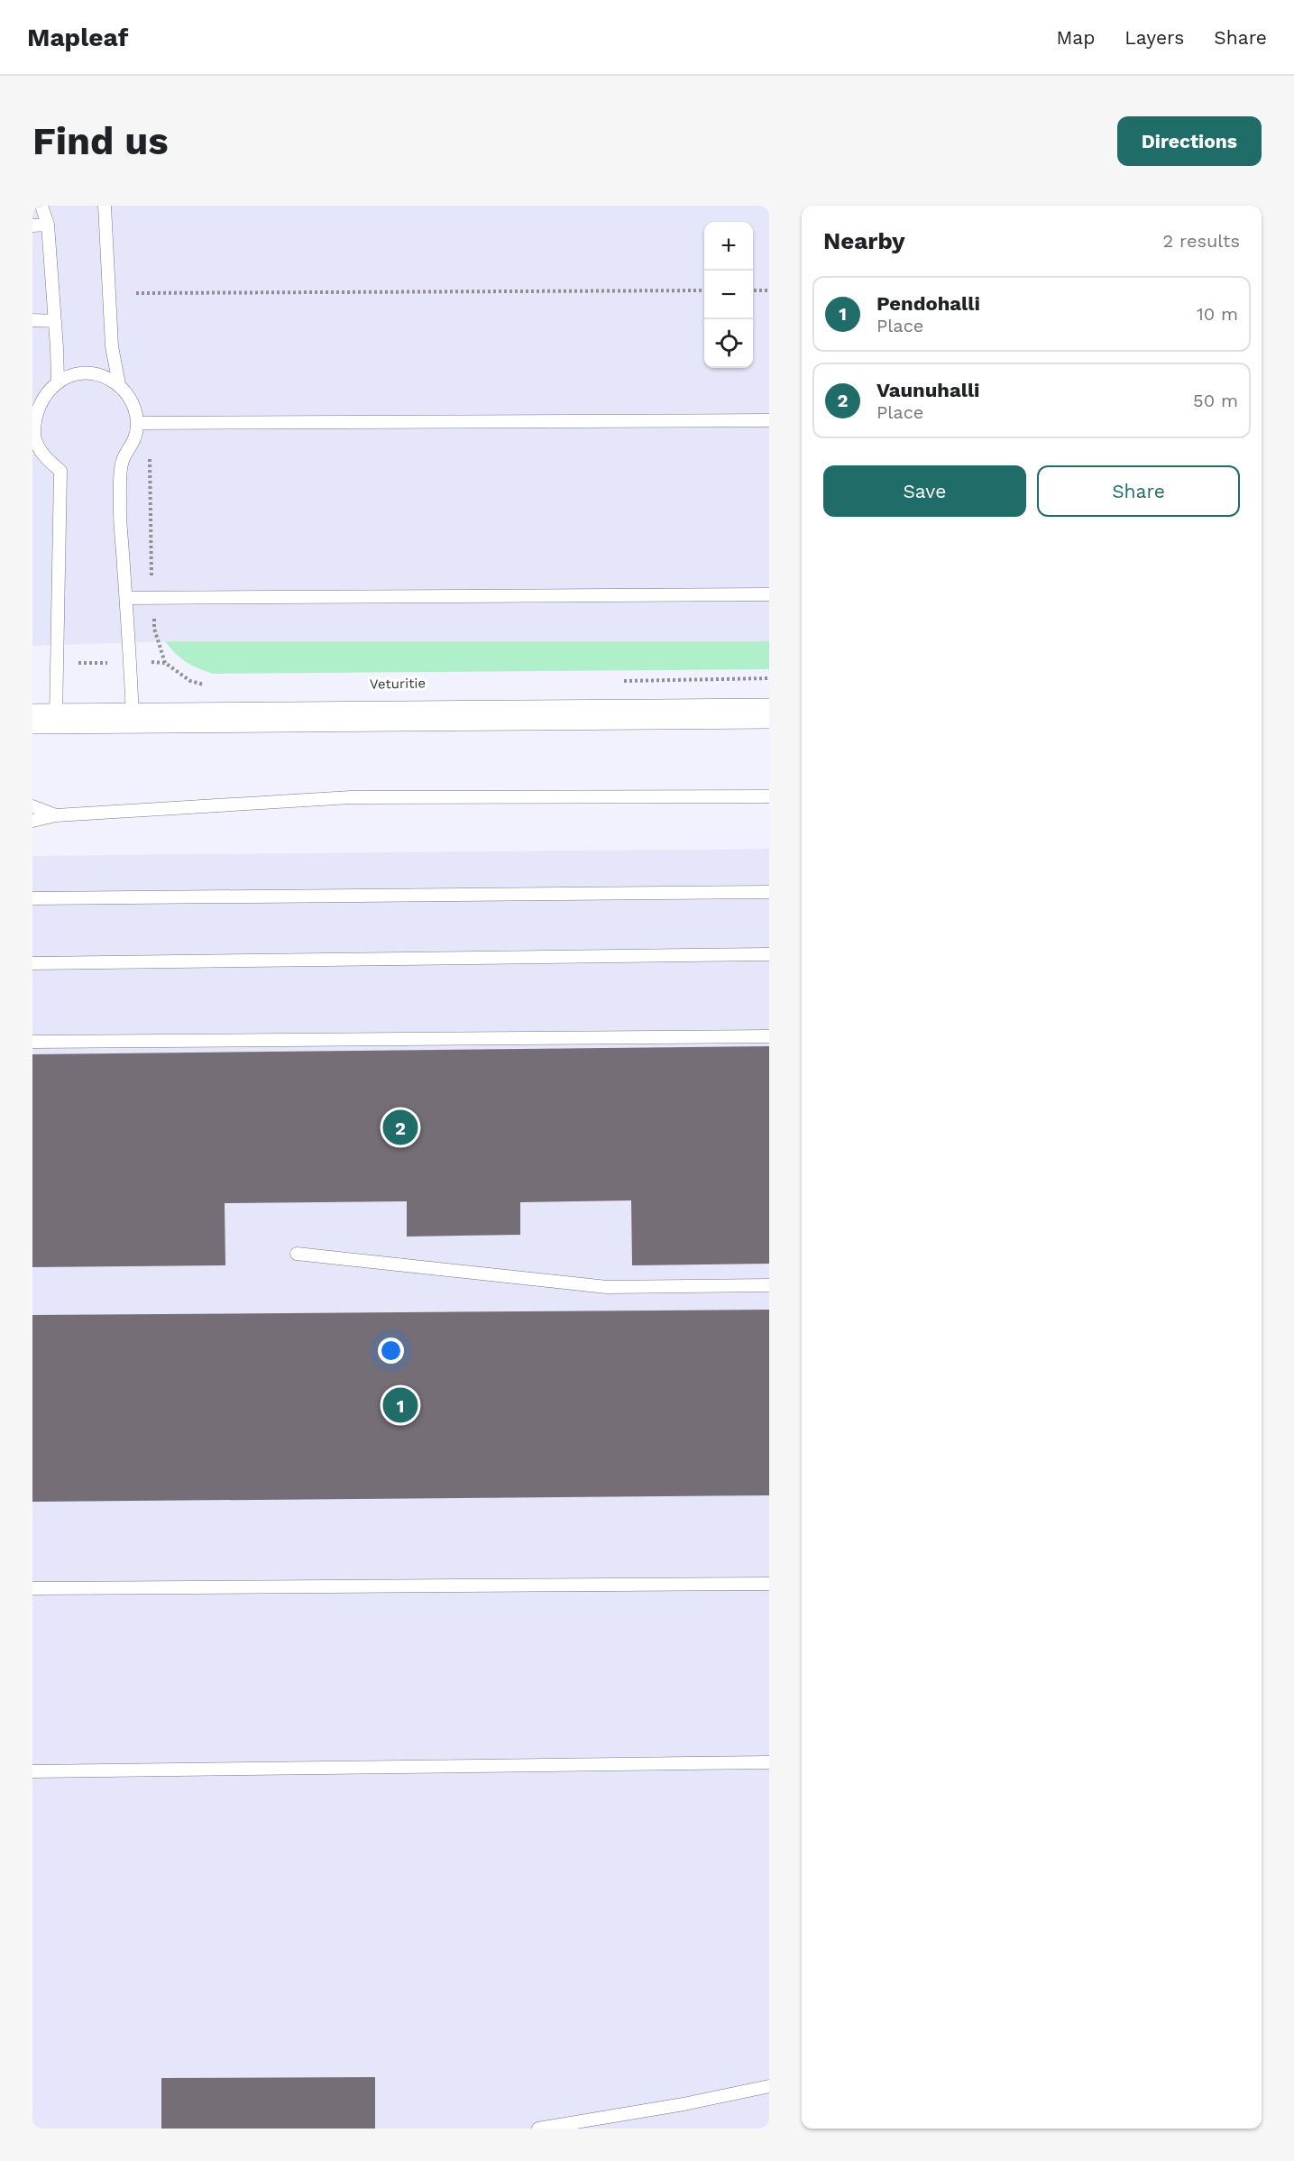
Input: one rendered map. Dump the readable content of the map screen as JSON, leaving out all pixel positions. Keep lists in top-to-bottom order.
{
  "page": {
    "header": "Mapleaf",
    "nav": ["Map", "Layers", "Share"],
    "buttons": [
      "Directions",
      ["Save", "Share"]
    ],
    "title": "Find us",
    "heading": ["Nearby", "2 results"],
    "map_buttons": ["+", "−"],
    "list": [
      {
        "mark": "1",
        "name": "Pendohalli",
        "note": "Place",
        "value": "10 m"
      },
      {
        "mark": "2",
        "name": "Vaunuhalli",
        "note": "Place",
        "value": "50 m"
      }
    ],
    "pins": ["2", "1"]
  }
}
